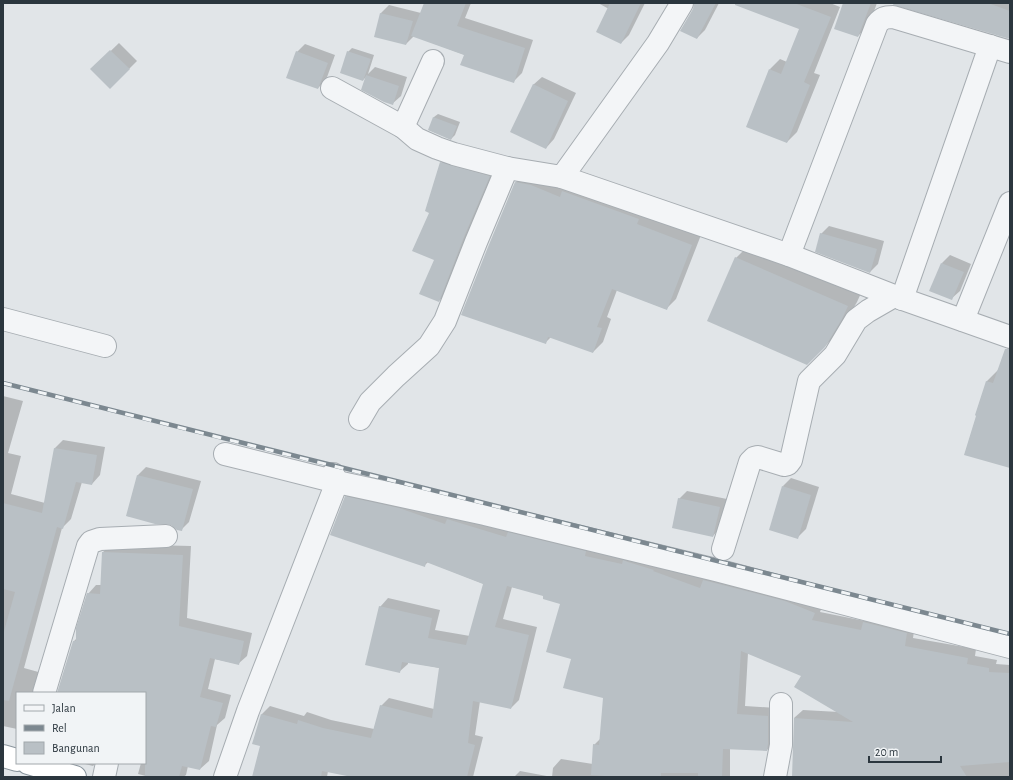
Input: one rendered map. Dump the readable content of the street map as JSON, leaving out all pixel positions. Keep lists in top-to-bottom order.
{
  "legend": ["Jalan", "Rel", "Bangunan"],
  "scale_bar": "20 m"
}
